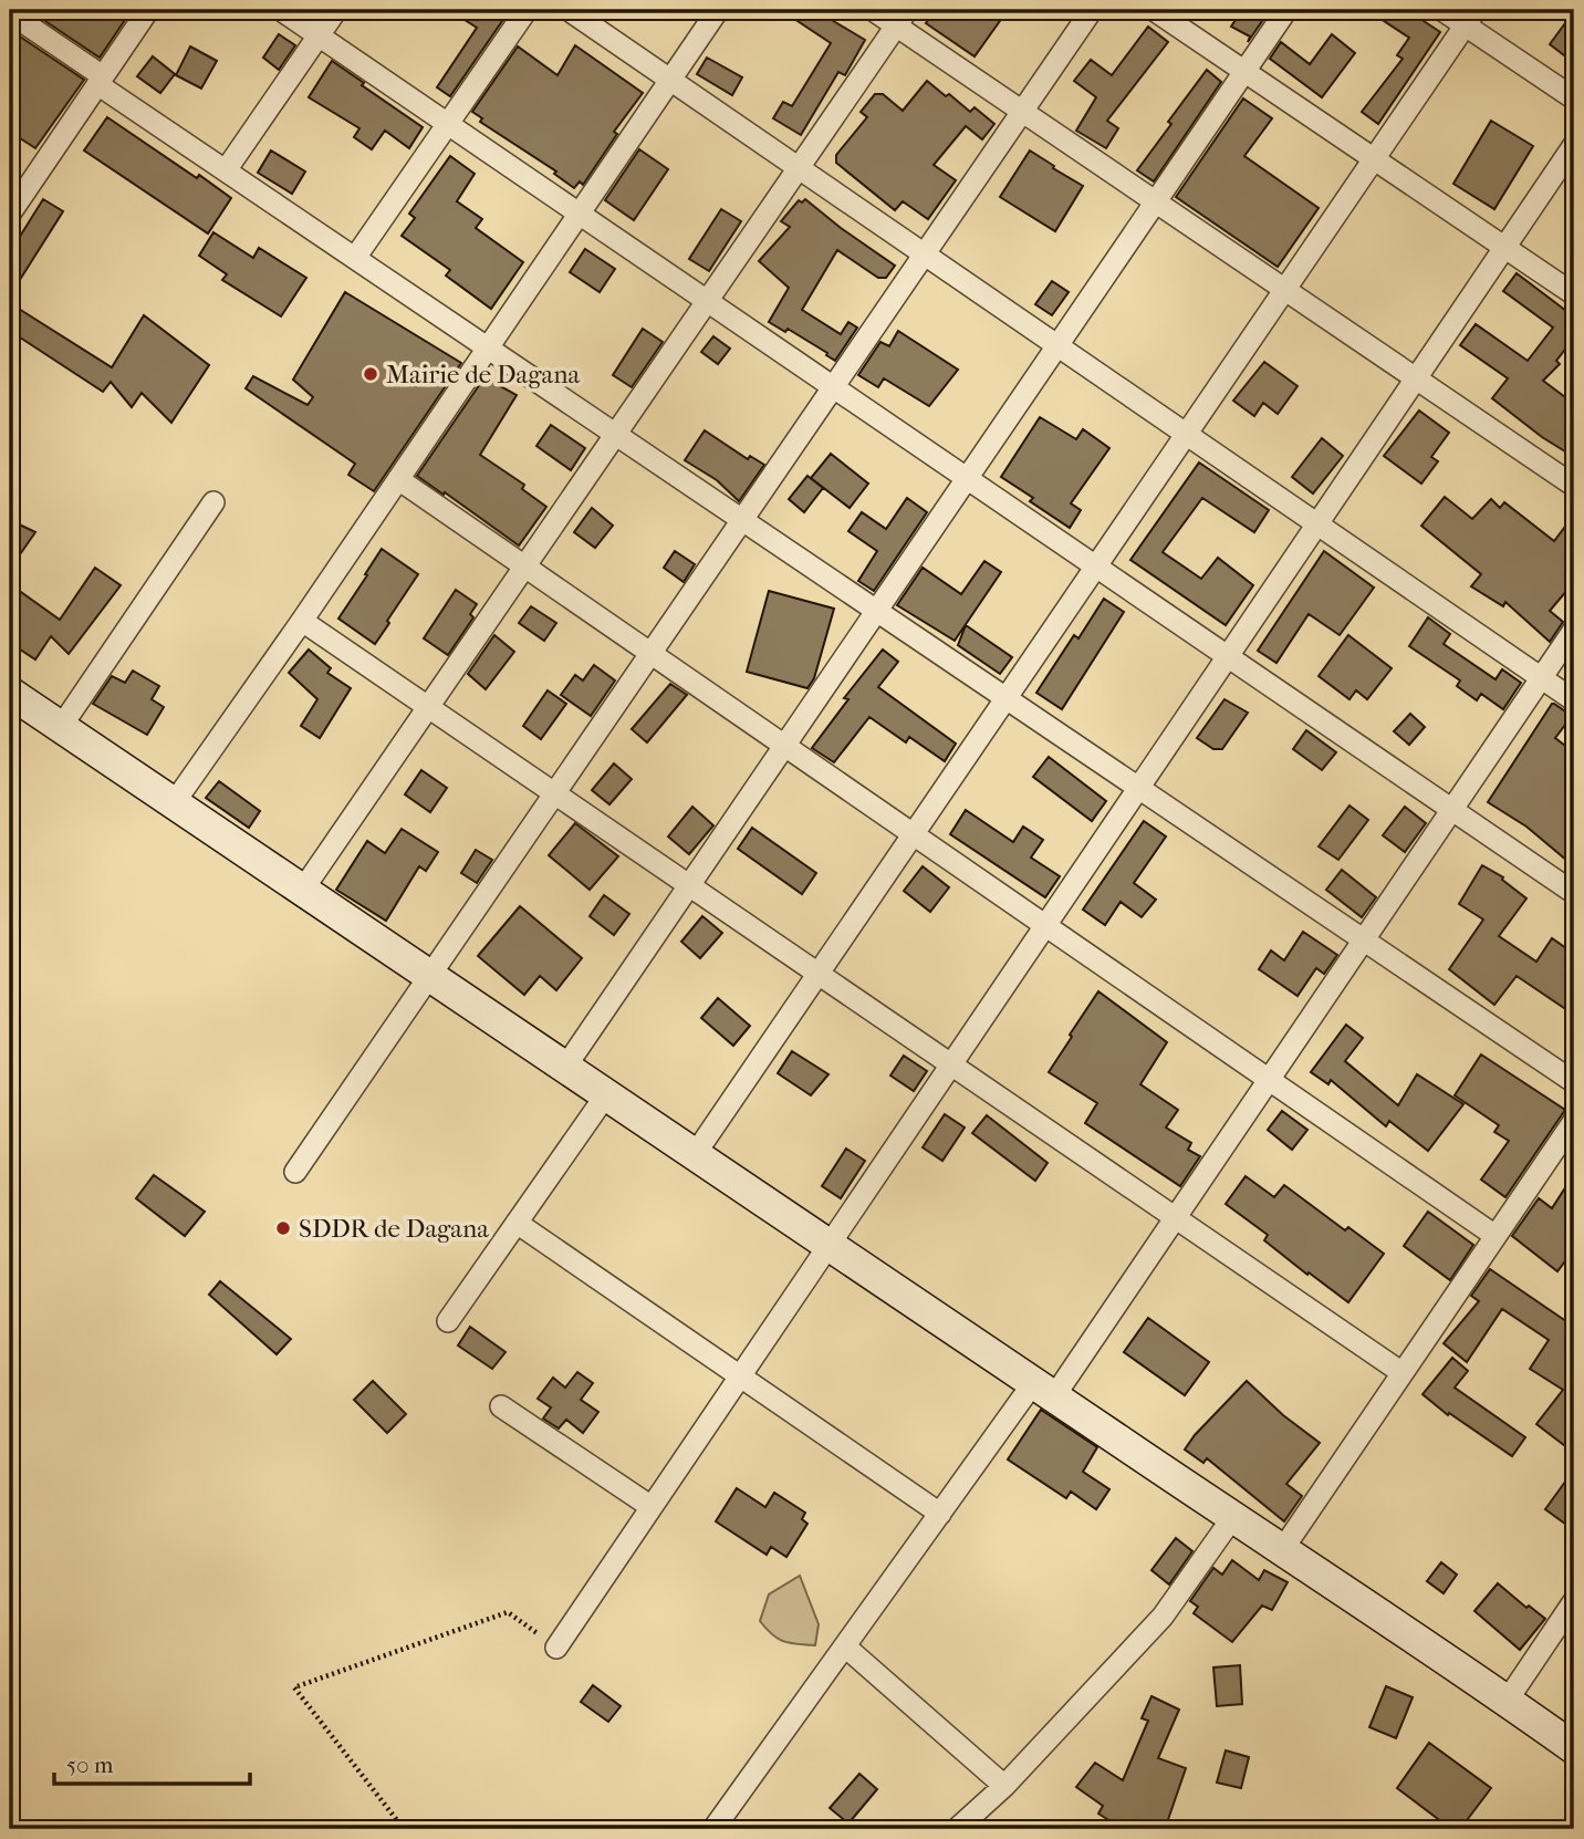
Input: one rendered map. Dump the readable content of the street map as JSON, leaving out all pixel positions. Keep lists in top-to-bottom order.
{
  "places": ["Mairie de Dagana", "SDDR de Dagana"],
  "scale_bar": "50 m"
}
